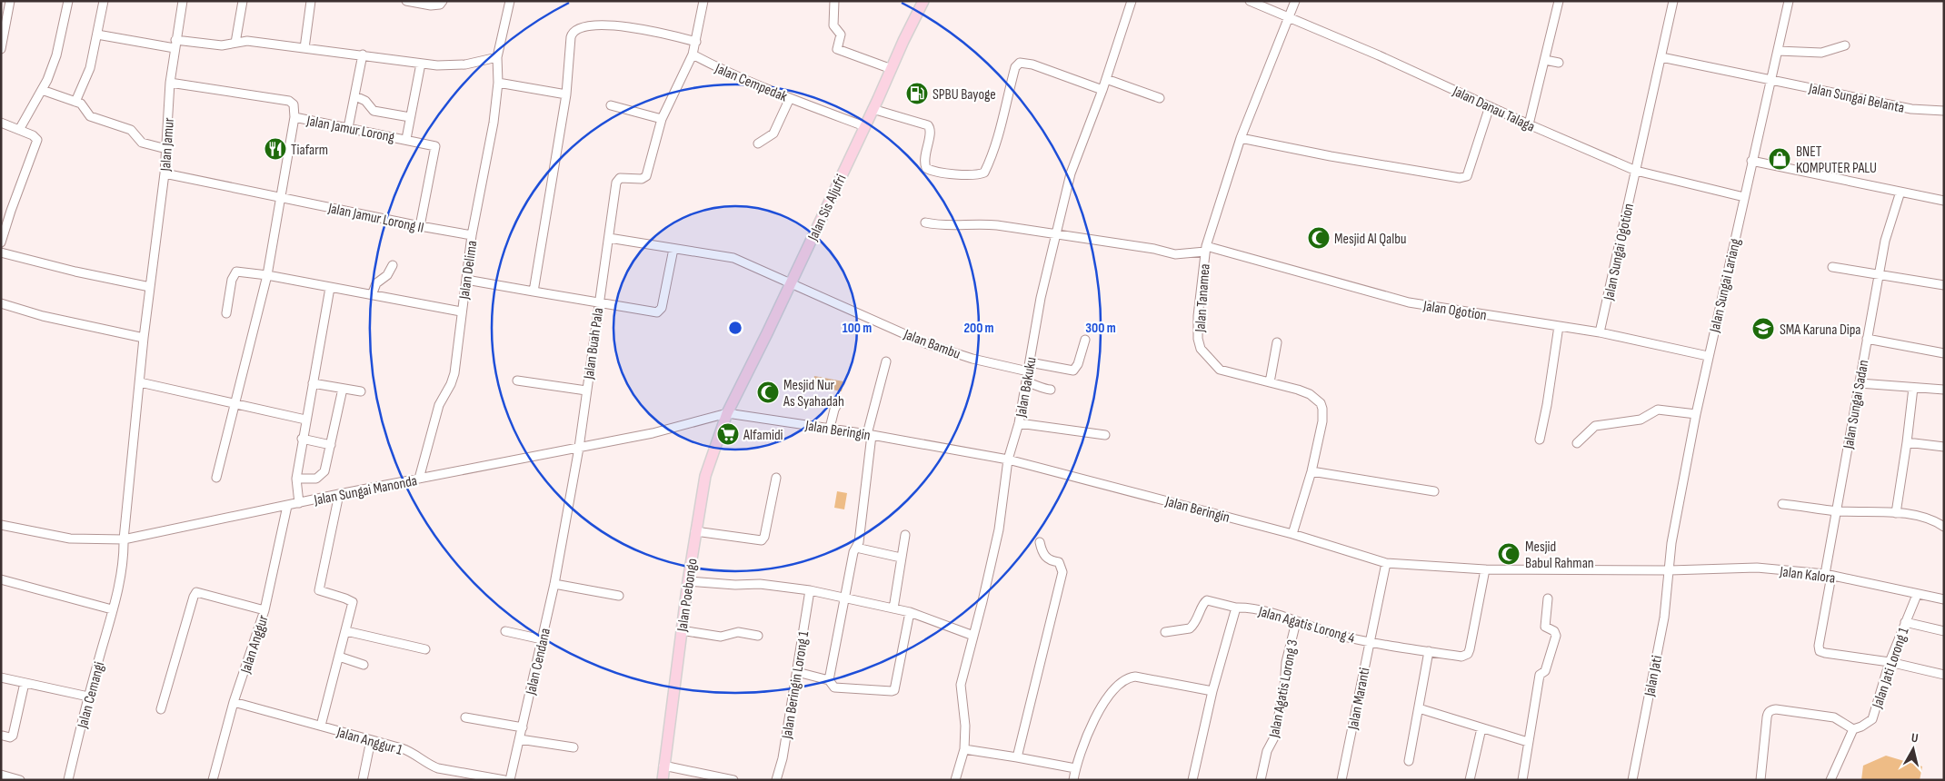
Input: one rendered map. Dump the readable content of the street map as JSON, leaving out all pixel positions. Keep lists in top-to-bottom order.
{
  "streets": {
    "main road": ["Jalan Sis Aljufri", "Jalan Poebongo"],
    "street": [
      "Jalan Cempedak",
      "Jalan Sungai Belanta",
      "Jalan Danau Talaga",
      "Jalan Jamur Lorong",
      "Jalan Jamur",
      "Jalan Jamur Lorong II",
      "Jalan Sungai Ogotion",
      "Jalan Delima",
      "Jalan Sungai Lariang",
      "Jalan Tanamea",
      "Jalan Ogotion",
      "Jalan Buah Pala",
      "Jalan Bambu",
      "Jalan Bakuku",
      "Jalan Sungai Sadan",
      "Jalan Beringin",
      "Jalan Sungai Manonda",
      "Jalan Kalora",
      "Jalan Agatis Lorong 4",
      "Jalan Anggur",
      "Jalan Cendana",
      "Jalan Jati Lorong 1",
      "Jalan Jati",
      "Jalan Beringin Lorong 1",
      "Jalan Agatis Lorong 3",
      "Jalan Cemangi",
      "Jalan Maranti",
      "Jalan Anggur 1"
    ]
  },
  "crossings": [
    ["Jalan Cempedak", "Jalan Sis Aljufri"],
    ["Jalan Cempedak", "Jalan Buah Pala"],
    ["Jalan Sungai Belanta", "Jalan Sungai Ogotion"],
    ["Jalan Sungai Belanta", "Jalan Sungai Lariang"],
    ["Jalan Danau Talaga", "Jalan Sungai Ogotion"],
    ["Jalan Danau Talaga", "Jalan Sungai Lariang"],
    ["Jalan Danau Talaga", "Jalan Tanamea"],
    ["Jalan Jamur Lorong", "Jalan Jamur"],
    ["Jalan Jamur Lorong", "Jalan Jamur Lorong II"],
    ["Jalan Jamur", "Jalan Jamur Lorong II"],
    ["Jalan Jamur", "Jalan Sungai Manonda"],
    ["Jalan Jamur", "Jalan Cemangi"],
    ["Jalan Sis Aljufri", "Jalan Bambu"],
    ["Jalan Sis Aljufri", "Jalan Beringin"],
    ["Jalan Sis Aljufri", "Jalan Sungai Manonda"],
    ["Jalan Sis Aljufri", "Jalan Poebongo"],
    ["Jalan Jamur Lorong II", "Jalan Delima"],
    ["Jalan Sungai Ogotion", "Jalan Ogotion"],
    ["Jalan Delima", "Jalan Sungai Manonda"],
    ["Jalan Sungai Lariang", "Jalan Ogotion"],
    ["Jalan Sungai Lariang", "Jalan Beringin"],
    ["Jalan Sungai Lariang", "Jalan Kalora"],
    ["Jalan Sungai Lariang", "Jalan Jati"],
    ["Jalan Tanamea", "Jalan Ogotion"],
    ["Jalan Tanamea", "Jalan Beringin"],
    ["Jalan Buah Pala", "Jalan Sungai Manonda"],
    ["Jalan Buah Pala", "Jalan Cendana"],
    ["Jalan Bambu", "Jalan Bakuku"],
    ["Jalan Bakuku", "Jalan Beringin"],
    ["Jalan Sungai Sadan", "Jalan Kalora"],
    ["Jalan Sungai Sadan", "Jalan Jati Lorong 1"],
    ["Jalan Beringin", "Jalan Sungai Manonda"],
    ["Jalan Beringin", "Jalan Kalora"],
    ["Jalan Beringin", "Jalan Poebongo"],
    ["Jalan Beringin", "Jalan Agatis Lorong 4"],
    ["Jalan Beringin", "Jalan Jati"],
    ["Jalan Beringin", "Jalan Maranti"],
    ["Jalan Sungai Manonda", "Jalan Poebongo"],
    ["Jalan Sungai Manonda", "Jalan Anggur"],
    ["Jalan Sungai Manonda", "Jalan Cendana"],
    ["Jalan Sungai Manonda", "Jalan Cemangi"],
    ["Jalan Kalora", "Jalan Jati Lorong 1"],
    ["Jalan Kalora", "Jalan Jati"],
    ["Jalan Agatis Lorong 4", "Jalan Agatis Lorong 3"],
    ["Jalan Agatis Lorong 4", "Jalan Maranti"],
    ["Jalan Anggur", "Jalan Anggur 1"]
  ],
  "places": {
    "fuel station": ["SPBU Bayoge"],
    "restaurant": ["Tiafarm"],
    "shop": ["BNET KOMPUTER PALU"],
    "mosque": ["Mesjid Al Qalbu", "Mesjid Nur As Syahadah", "Mesjid Babul Rahman"],
    "school or university": ["SMA Karuna Dipa"],
    "supermarket": ["Alfamidi"]
  },
  "north": "top",
  "rings": ["100 m", "200 m", "300 m"]
}
